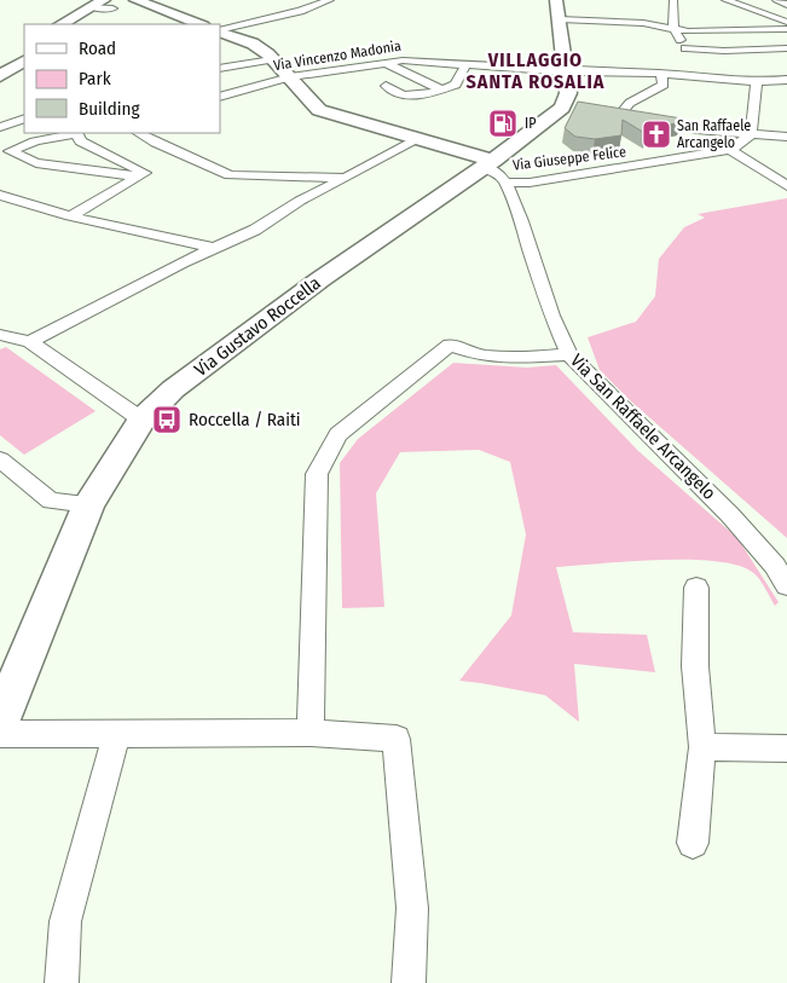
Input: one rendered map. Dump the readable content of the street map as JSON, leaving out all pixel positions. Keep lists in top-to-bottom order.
{
  "streets": {
    "street": [
      "Via Vincenzo Madonia",
      "Via Giuseppe Felice",
      "Via Gustavo Roccella",
      "Via San Raffaele Arcangelo"
    ]
  },
  "crossings": [
    ["Via Vincenzo Madonia", "Via Gustavo Roccella"],
    ["Via Giuseppe Felice", "Via Gustavo Roccella"],
    ["Via Giuseppe Felice", "Via San Raffaele Arcangelo"]
  ],
  "districts": ["VILLAGGIO SANTA ROSALIA"],
  "places": {
    "fuel station": ["IP"],
    "church": ["San Raffaele Arcangelo"],
    "bus stop": ["Roccella / Raiti"]
  },
  "legend": ["Road", "Park", "Building"]
}
